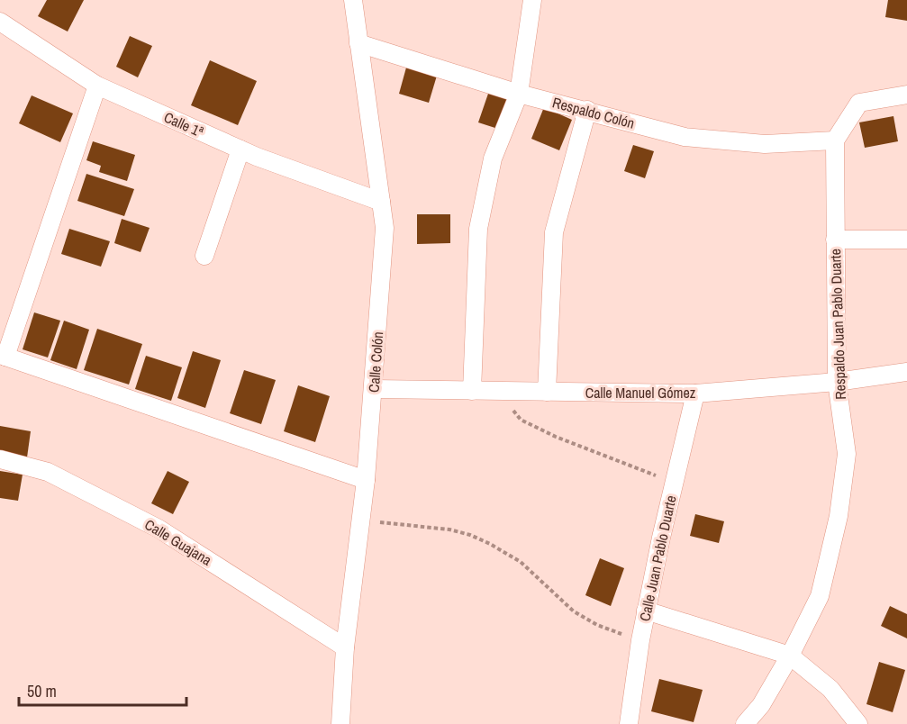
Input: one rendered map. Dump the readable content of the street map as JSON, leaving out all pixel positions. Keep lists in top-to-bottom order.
{
  "streets": {
    "street": [
      "Respaldo Colón",
      "Calle 1ª",
      "Respaldo Juan Pablo Duarte",
      "Calle Colón",
      "Calle Manuel Gómez",
      "Calle Guajana",
      "Calle Juan Pablo Duarte"
    ]
  },
  "crossings": [
    ["Respaldo Colón", "Respaldo Juan Pablo Duarte"],
    ["Respaldo Colón", "Calle Colón"],
    ["Calle 1ª", "Calle Colón"],
    ["Respaldo Juan Pablo Duarte", "Calle Manuel Gómez"],
    ["Calle Colón", "Calle Manuel Gómez"],
    ["Calle Colón", "Calle Guajana"],
    ["Calle Manuel Gómez", "Calle Juan Pablo Duarte"]
  ],
  "scale_bar": "50 m"
}
